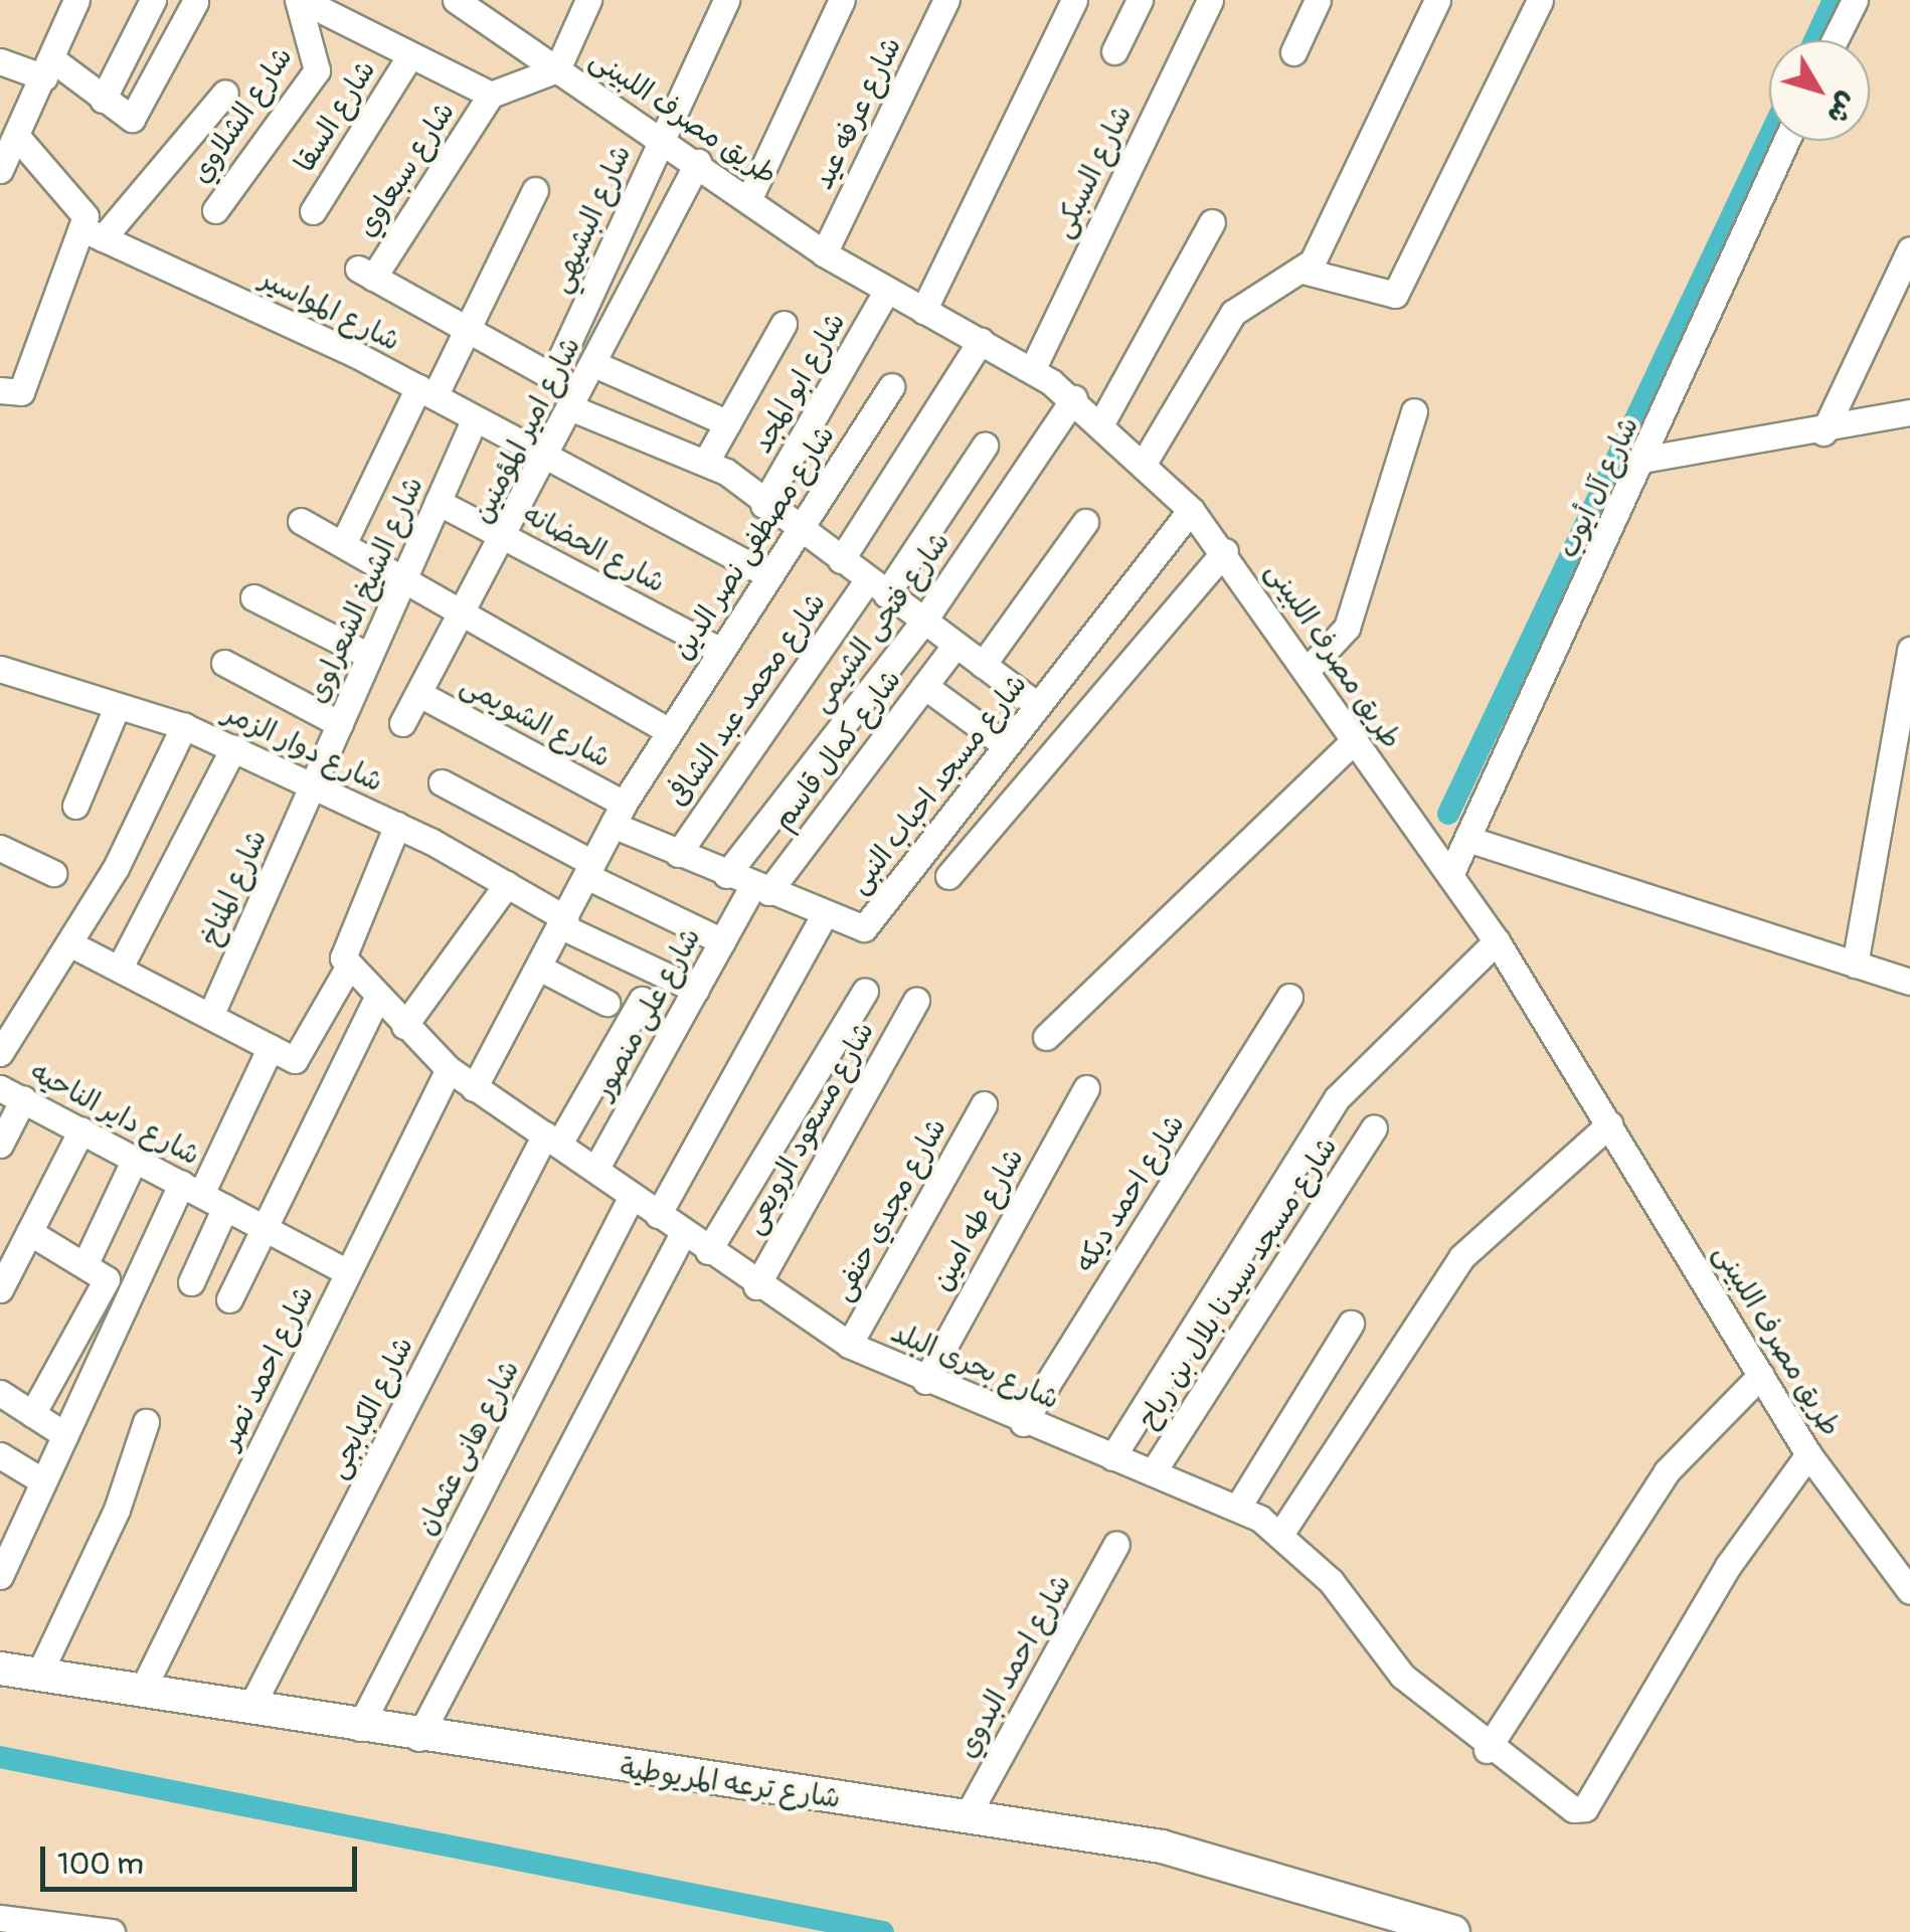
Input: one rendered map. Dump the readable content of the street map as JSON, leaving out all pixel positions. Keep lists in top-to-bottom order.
{
  "streets": {
    "main road": ["شارع ترعه المريوطية"],
    "street": [
      "شارع عرفه عيد",
      "شارع الشلاوي",
      "شارع السقا",
      "طريق مصرف اللبينى",
      "شارع سبعاوي",
      "شارع السبكى",
      "شارع البشيهي",
      "شارع المواسير",
      "شارع ابو المجد",
      "شارع امير المؤمنين",
      "شارع آل أيوب",
      "شارع مصطفى نصر الدين",
      "شارع الحضانه",
      "شارع الشيخ الشعراوى",
      "شارع فتحى الشيمى",
      "شارع محمد عبد الشافى",
      "شارع الشويمى",
      "شارع دوار الزمر",
      "شارع كمال قاسم",
      "شارع مسجد احباب النبى",
      "شارع المناخ",
      "شارع على منصور",
      "شارع داير الناحيه",
      "شارع مسعود الرويعى",
      "شارع احمد ديكه",
      "شارع مجدي حنفى",
      "شارع طه امين",
      "شارع مسجد سيدنا بلال بن رباح",
      "شارع بحرى البلد",
      "شارع احمد نصر",
      "شارع الكبابجى",
      "شارع هانى عثمان",
      "شارع احمد البدوي"
    ]
  },
  "crossings": [
    ["شارع عرفه عيد", "طريق مصرف اللبينى"],
    ["طريق مصرف اللبينى", "شارع السبكى"],
    ["طريق مصرف اللبينى", "شارع البشيهي"],
    ["طريق مصرف اللبينى", "شارع ابو المجد"],
    ["طريق مصرف اللبينى", "شارع امير المؤمنين"],
    ["طريق مصرف اللبينى", "شارع آل أيوب"],
    ["طريق مصرف اللبينى", "شارع فتحى الشيمى"],
    ["طريق مصرف اللبينى", "شارع مسجد احباب النبى"],
    ["طريق مصرف اللبينى", "شارع بحرى البلد"],
    ["شارع المواسير", "شارع امير المؤمنين"],
    ["شارع المواسير", "شارع مصطفى نصر الدين"],
    ["شارع المواسير", "شارع الشيخ الشعراوى"],
    ["شارع امير المؤمنين", "شارع الحضانه"],
    ["شارع امير المؤمنين", "شارع الشويمى"],
    ["شارع مصطفى نصر الدين", "شارع الحضانه"],
    ["شارع مصطفى نصر الدين", "شارع الشويمى"],
    ["شارع مصطفى نصر الدين", "شارع دوار الزمر"],
    ["شارع مصطفى نصر الدين", "شارع مسجد احباب النبى"],
    ["شارع مصطفى نصر الدين", "شارع بحرى البلد"],
    ["شارع الحضانه", "شارع الشيخ الشعراوى"],
    ["شارع الشيخ الشعراوى", "شارع دوار الزمر"],
    ["شارع الشيخ الشعراوى", "شارع المناخ"],
    ["شارع فتحى الشيمى", "شارع مسجد احباب النبى"],
    ["شارع محمد عبد الشافى", "شارع مسجد احباب النبى"],
    ["شارع الشويمى", "شارع مسجد احباب النبى"],
    ["شارع دوار الزمر", "شارع المناخ"],
    ["شارع دوار الزمر", "شارع على منصور"],
    ["شارع كمال قاسم", "شارع مسجد احباب النبى"],
    ["شارع كمال قاسم", "شارع على منصور"],
    ["شارع مسجد احباب النبى", "شارع على منصور"],
    ["شارع على منصور", "شارع بحرى البلد"],
    ["شارع داير الناحيه", "شارع احمد نصر"],
    ["شارع مسعود الرويعى", "شارع بحرى البلد"],
    ["شارع احمد ديكه", "شارع بحرى البلد"],
    ["شارع مجدي حنفى", "شارع بحرى البلد"],
    ["شارع طه امين", "شارع بحرى البلد"],
    ["شارع مسجد سيدنا بلال بن رباح", "شارع بحرى البلد"],
    ["شارع بحرى البلد", "شارع احمد نصر"],
    ["شارع بحرى البلد", "شارع الكبابجى"],
    ["شارع بحرى البلد", "شارع هانى عثمان"],
    ["شارع احمد نصر", "شارع ترعه المريوطية"],
    ["شارع الكبابجى", "شارع ترعه المريوطية"],
    ["شارع هانى عثمان", "شارع ترعه المريوطية"],
    ["شارع احمد البدوي", "شارع ترعه المريوطية"]
  ],
  "scale_bar": "100 m",
  "north": "bottom right"
}
